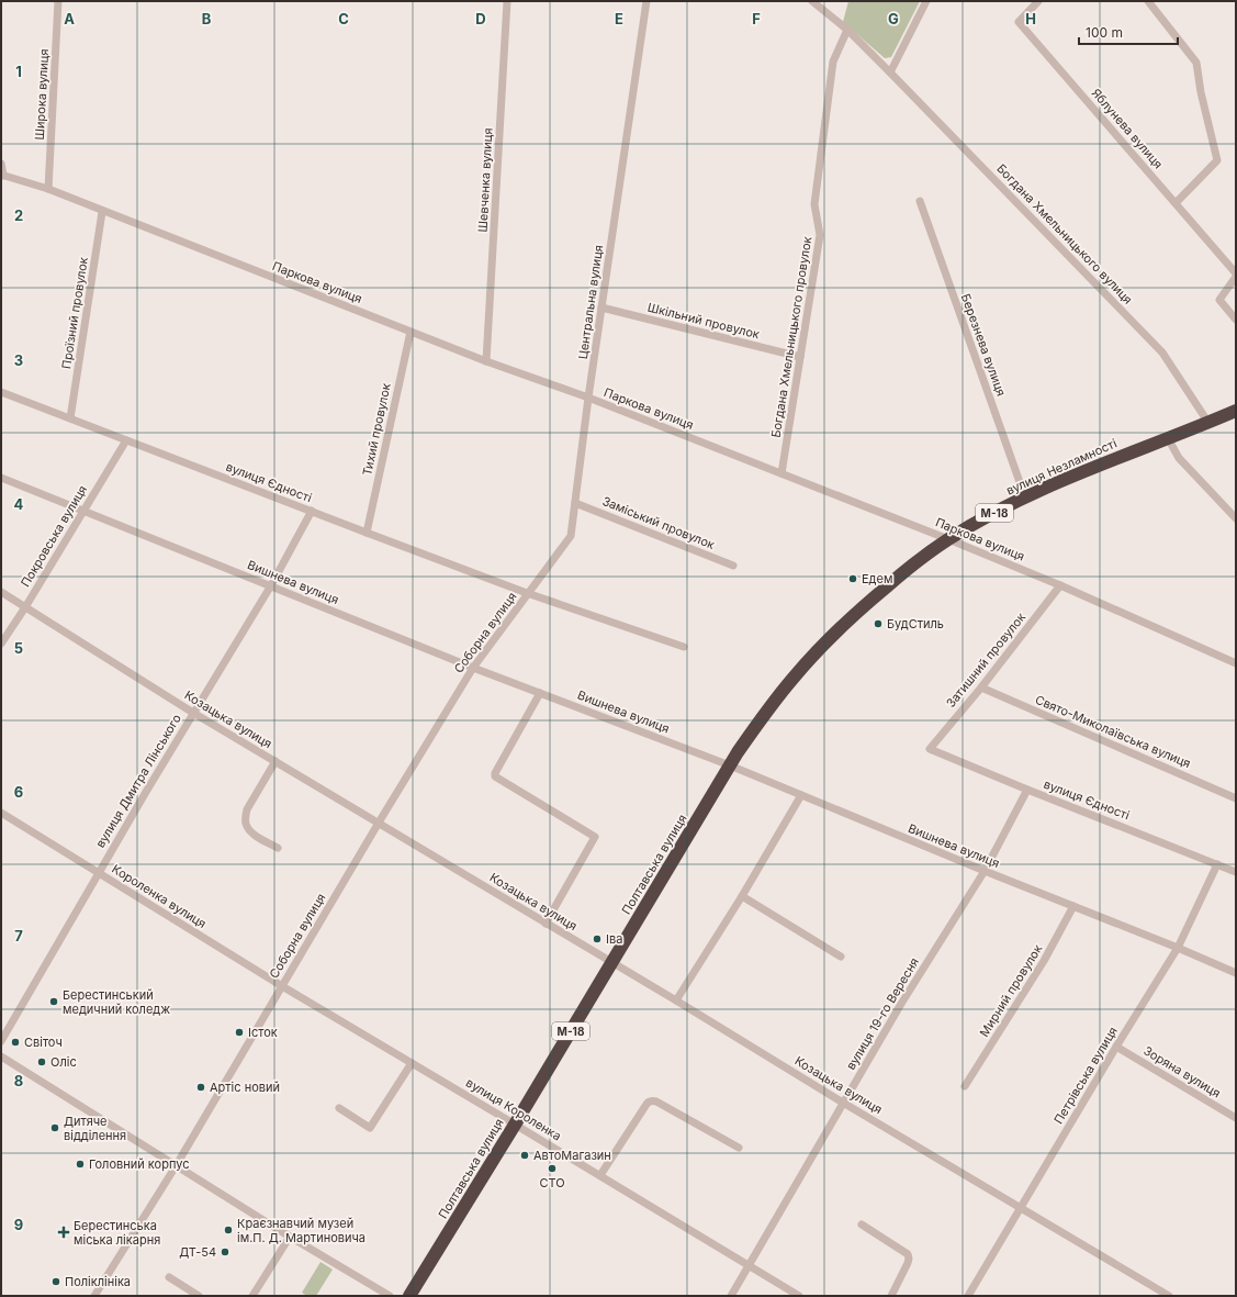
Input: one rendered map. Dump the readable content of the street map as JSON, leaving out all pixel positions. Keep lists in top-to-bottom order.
{
  "streets": {
    "highway": ["вулиця Незламності", "М-18", "Полтавська вулиця"],
    "street": [
      "Широка вулиця",
      "Яблунева вулиця",
      "Шевченка вулиця",
      "Богдана Хмельницького вулиця",
      "Паркова вулиця",
      "Центральна вулиця",
      "Проїзний провулок",
      "Шкільний провулок",
      "Богдана Хмельницького провулок",
      "Березнева вулиця",
      "Тихий провулок",
      "вулиця Єдності",
      "Заміський провулок",
      "Покровська вулиця",
      "Вишнева вулиця",
      "Соборна вулиця",
      "Затишний провулок",
      "Козацька вулиця",
      "Свято-Миколаївська вулиця",
      "вулиця Дмитра Лінського",
      "Короленка вулиця",
      "Мирний провулок",
      "вулиця 19-го Вересня",
      "Зоряна вулиця",
      "Петрівська вулиця",
      "вулиця Короленка"
    ]
  },
  "crossings": [
    ["Широка вулиця", "Паркова вулиця"],
    ["Шевченка вулиця", "Паркова вулиця"],
    ["Богдана Хмельницького вулиця", "Богдана Хмельницького провулок"],
    ["Богдана Хмельницького вулиця", "вулиця Незламності"],
    ["Паркова вулиця", "Центральна вулиця"],
    ["Паркова вулиця", "Проїзний провулок"],
    ["Паркова вулиця", "Богдана Хмельницького провулок"],
    ["Паркова вулиця", "Тихий провулок"],
    ["Паркова вулиця", "вулиця Незламності"],
    ["Паркова вулиця", "Затишний провулок"],
    ["Центральна вулиця", "Шкільний провулок"],
    ["Центральна вулиця", "вулиця Єдності"],
    ["Центральна вулиця", "Заміський провулок"],
    ["Центральна вулиця", "Соборна вулиця"],
    ["Проїзний провулок", "вулиця Єдності"],
    ["Шкільний провулок", "Богдана Хмельницького провулок"],
    ["Березнева вулиця", "вулиця Незламності"],
    ["Тихий провулок", "вулиця Єдності"],
    ["вулиця Незламності", "Полтавська вулиця"],
    ["вулиця Єдності", "Покровська вулиця"],
    ["вулиця Єдності", "Соборна вулиця"],
    ["вулиця Єдності", "Затишний провулок"],
    ["вулиця Єдності", "вулиця Дмитра Лінського"],
    ["вулиця Єдності", "вулиця 19-го Вересня"],
    ["вулиця Єдності", "Петрівська вулиця"],
    ["Покровська вулиця", "Вишнева вулиця"],
    ["Покровська вулиця", "Козацька вулиця"],
    ["Вишнева вулиця", "Соборна вулиця"],
    ["Вишнева вулиця", "вулиця Дмитра Лінського"],
    ["Вишнева вулиця", "Полтавська вулиця"],
    ["Вишнева вулиця", "Мирний провулок"],
    ["Вишнева вулиця", "вулиця 19-го Вересня"],
    ["Вишнева вулиця", "Петрівська вулиця"],
    ["Соборна вулиця", "Козацька вулиця"],
    ["Соборна вулиця", "Короленка вулиця"],
    ["Соборна вулиця", "вулиця Короленка"],
    ["Затишний провулок", "Свято-Миколаївська вулиця"],
    ["Козацька вулиця", "вулиця Дмитра Лінського"],
    ["Козацька вулиця", "Полтавська вулиця"],
    ["Козацька вулиця", "вулиця 19-го Вересня"],
    ["Козацька вулиця", "Петрівська вулиця"],
    ["вулиця Дмитра Лінського", "Короленка вулиця"],
    ["Полтавська вулиця", "вулиця Короленка"],
    ["Короленка вулиця", "вулиця Короленка"],
    ["вулиця 19-го Вересня", "вулиця Короленка"],
    ["Зоряна вулиця", "Петрівська вулиця"]
  ],
  "places": {
    "other": [
      "Едем",
      "БудСтиль",
      "Іва",
      "Берестинський медичний коледж",
      "Істок",
      "Світоч",
      "Оліс",
      "Артіс новий",
      "Дитяче відділення",
      "АвтоМагазин",
      "Головний корпус",
      "СТО",
      "Краєзнавчий музей ім.П. Д. Мартиновича",
      "ДТ-54",
      "Поліклініка"
    ],
    "health": ["Берестинська міська лікарня"]
  },
  "scale_bar": "100 m",
  "grid": {
    "columns": [
      "A",
      "B",
      "C",
      "D",
      "E",
      "F",
      "G",
      "H"
    ],
    "rows": [
      "1",
      "2",
      "3",
      "4",
      "5",
      "6",
      "7",
      "8",
      "9"
    ]
  }
}
